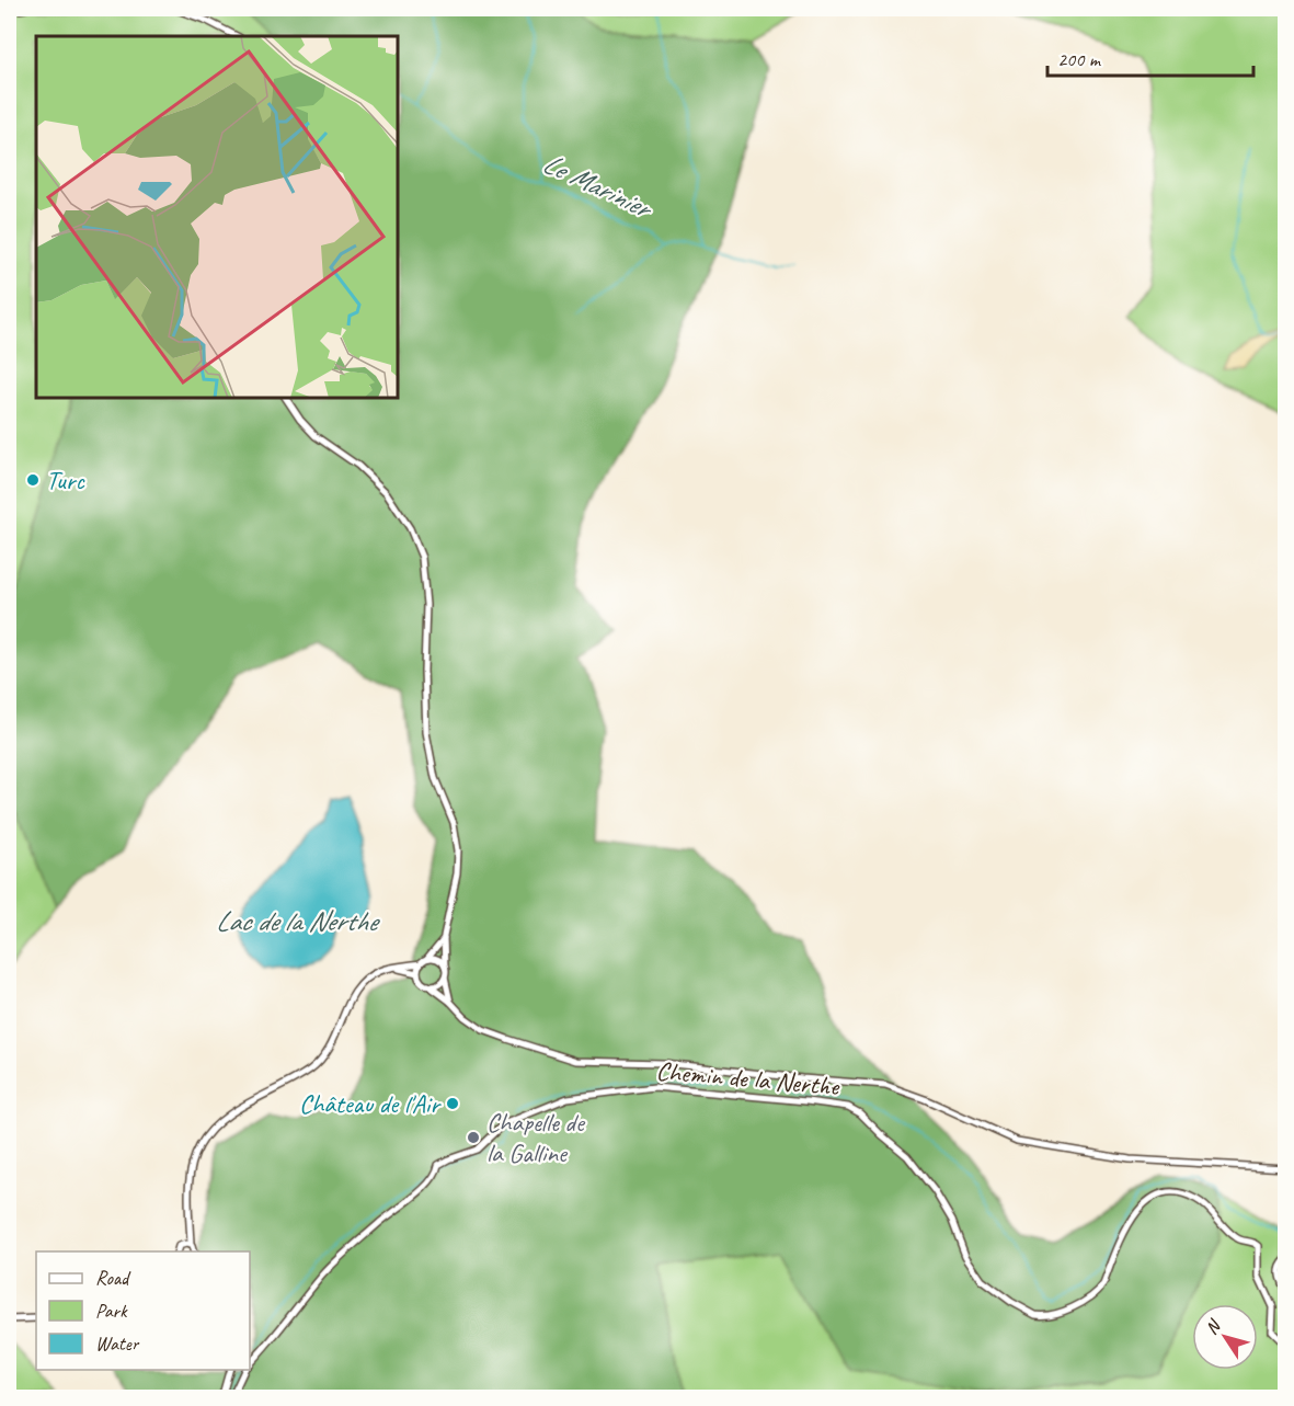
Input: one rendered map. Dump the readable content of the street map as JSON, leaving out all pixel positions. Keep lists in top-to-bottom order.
{
  "streets": {
    "street": ["Chemin de la Nerthe"]
  },
  "water": ["Le Marinier", "Lac de la Nerthe"],
  "places": ["Turc", "Château de l'Air", "Chapelle de la Galline"],
  "legend": ["Road", "Park", "Water"],
  "scale_bar": "200 m",
  "north": "top left"
}
